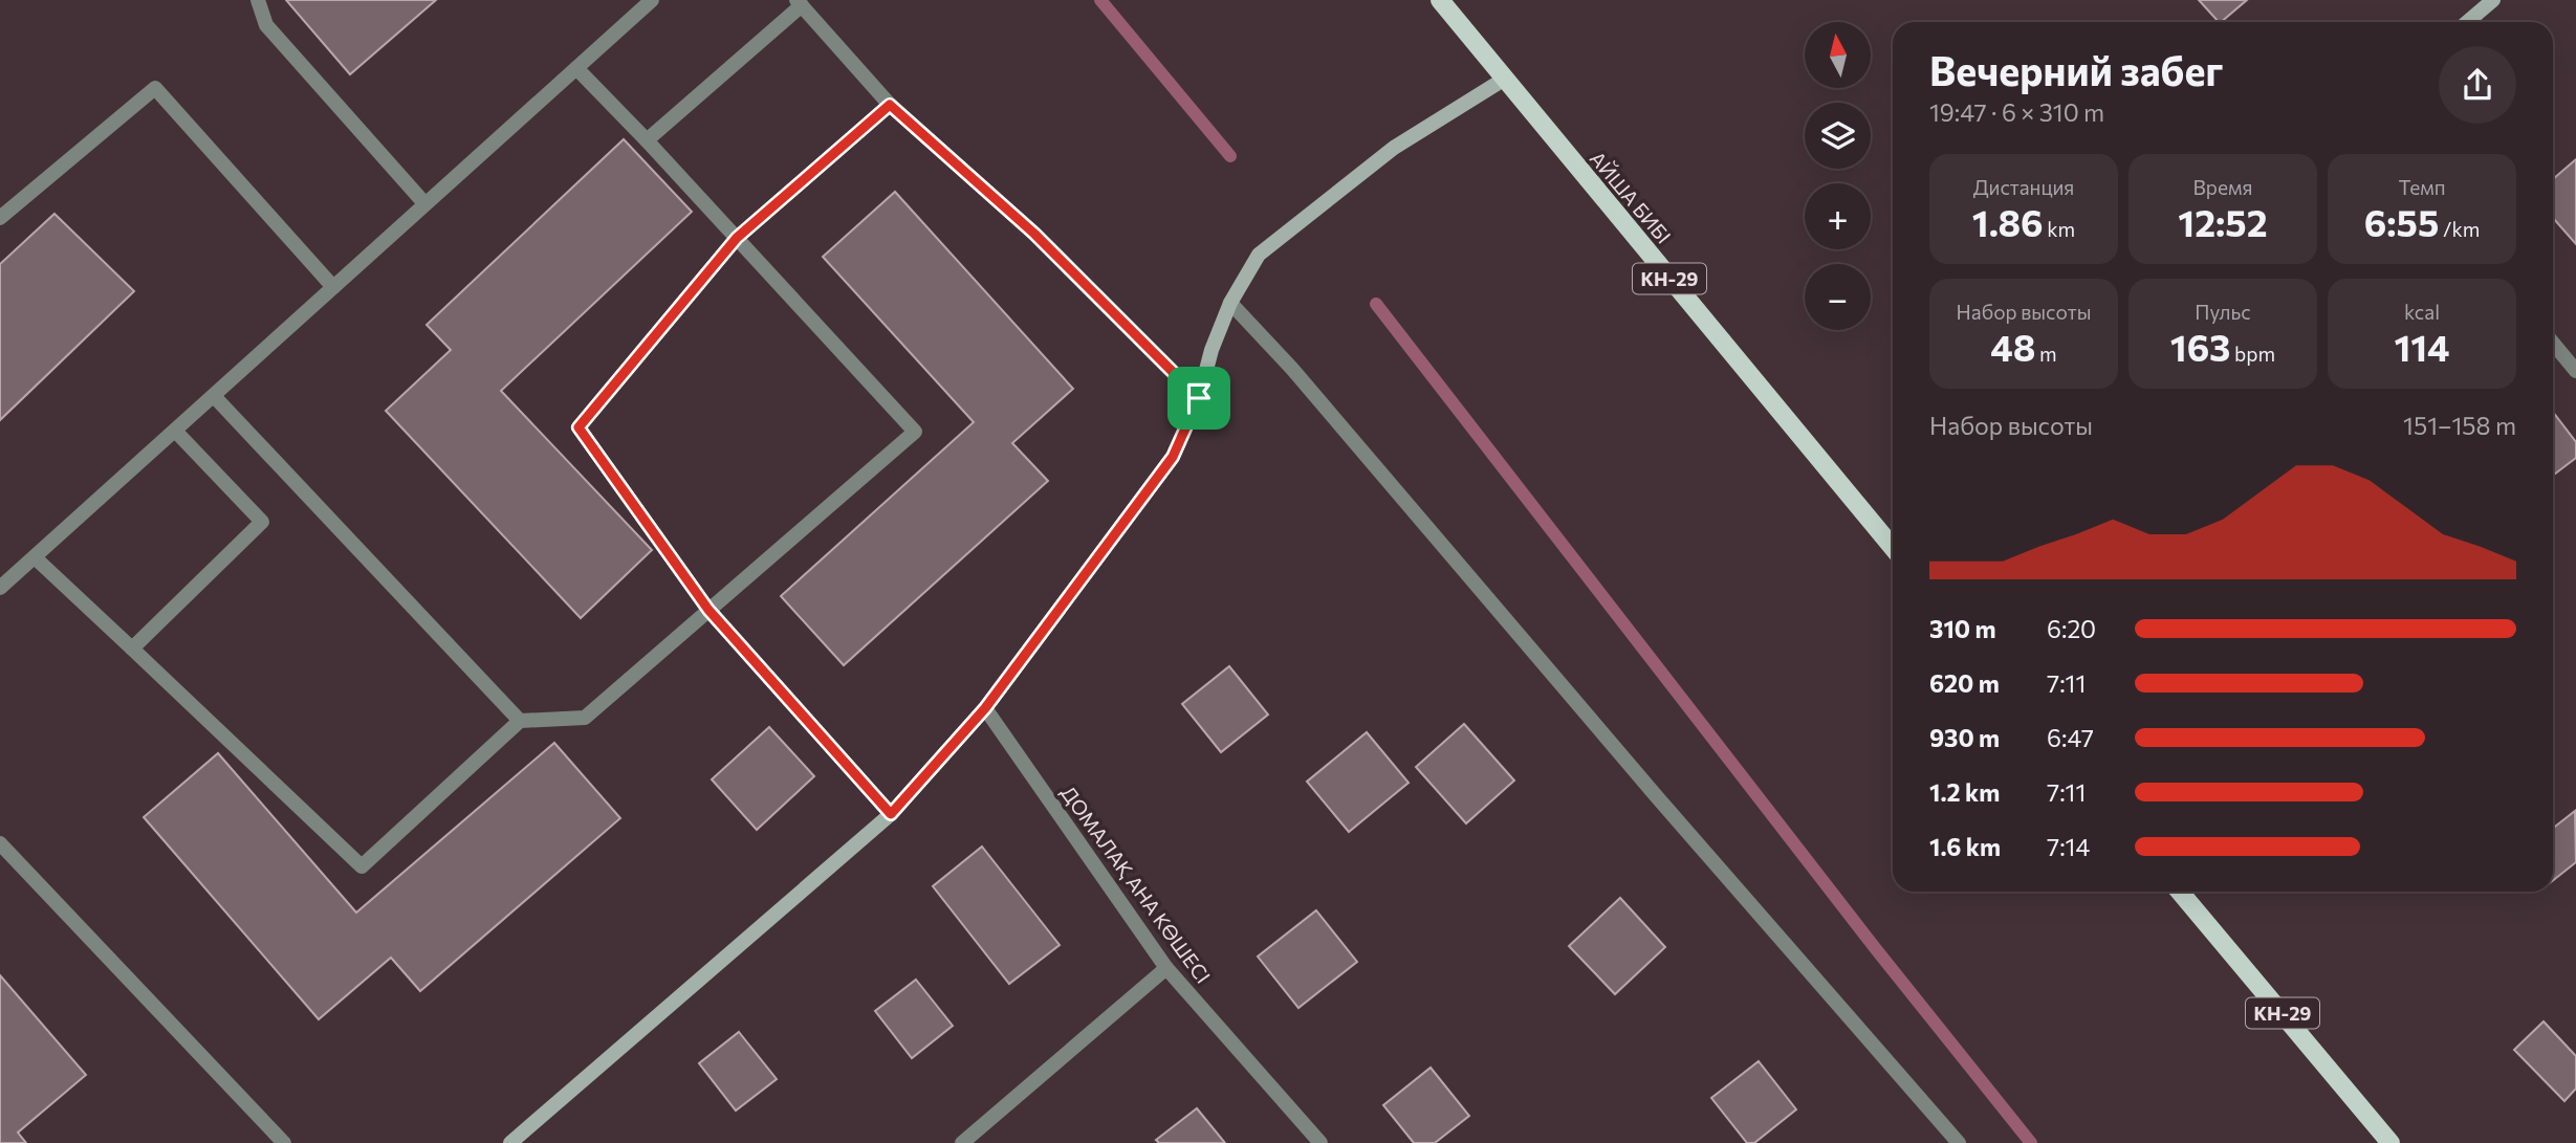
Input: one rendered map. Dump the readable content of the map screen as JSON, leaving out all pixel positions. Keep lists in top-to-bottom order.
{
  "streets": {
    "main road": ["АЙША БИБІ", "КН-29"],
    "street": ["ДОМАЛАҚ АНА КӨШЕСІ"]
  },
  "north": "top",
  "page": {
    "map_buttons": ["+", "−"],
    "heading": ["Вечерний забег", "19:47 · 6 × 310 m"],
    "stats": [
      ["Дистанция", "1.86 km"],
      ["Время", "12:52"],
      ["Темп", "6:55 /km"],
      ["Набор высоты", "48 m"],
      ["Пульс", "163 bpm"],
      ["kcal", "114"]
    ],
    "chart": ["Набор высоты", "151–158 m"],
    "list": [
      {
        "name": "310 m",
        "note": "6:20"
      },
      {
        "name": "620 m",
        "note": "7:11"
      },
      {
        "name": "930 m",
        "note": "6:47"
      },
      {
        "name": "1.2 km",
        "note": "7:11"
      },
      {
        "name": "1.6 km",
        "note": "7:14"
      }
    ]
  }
}
